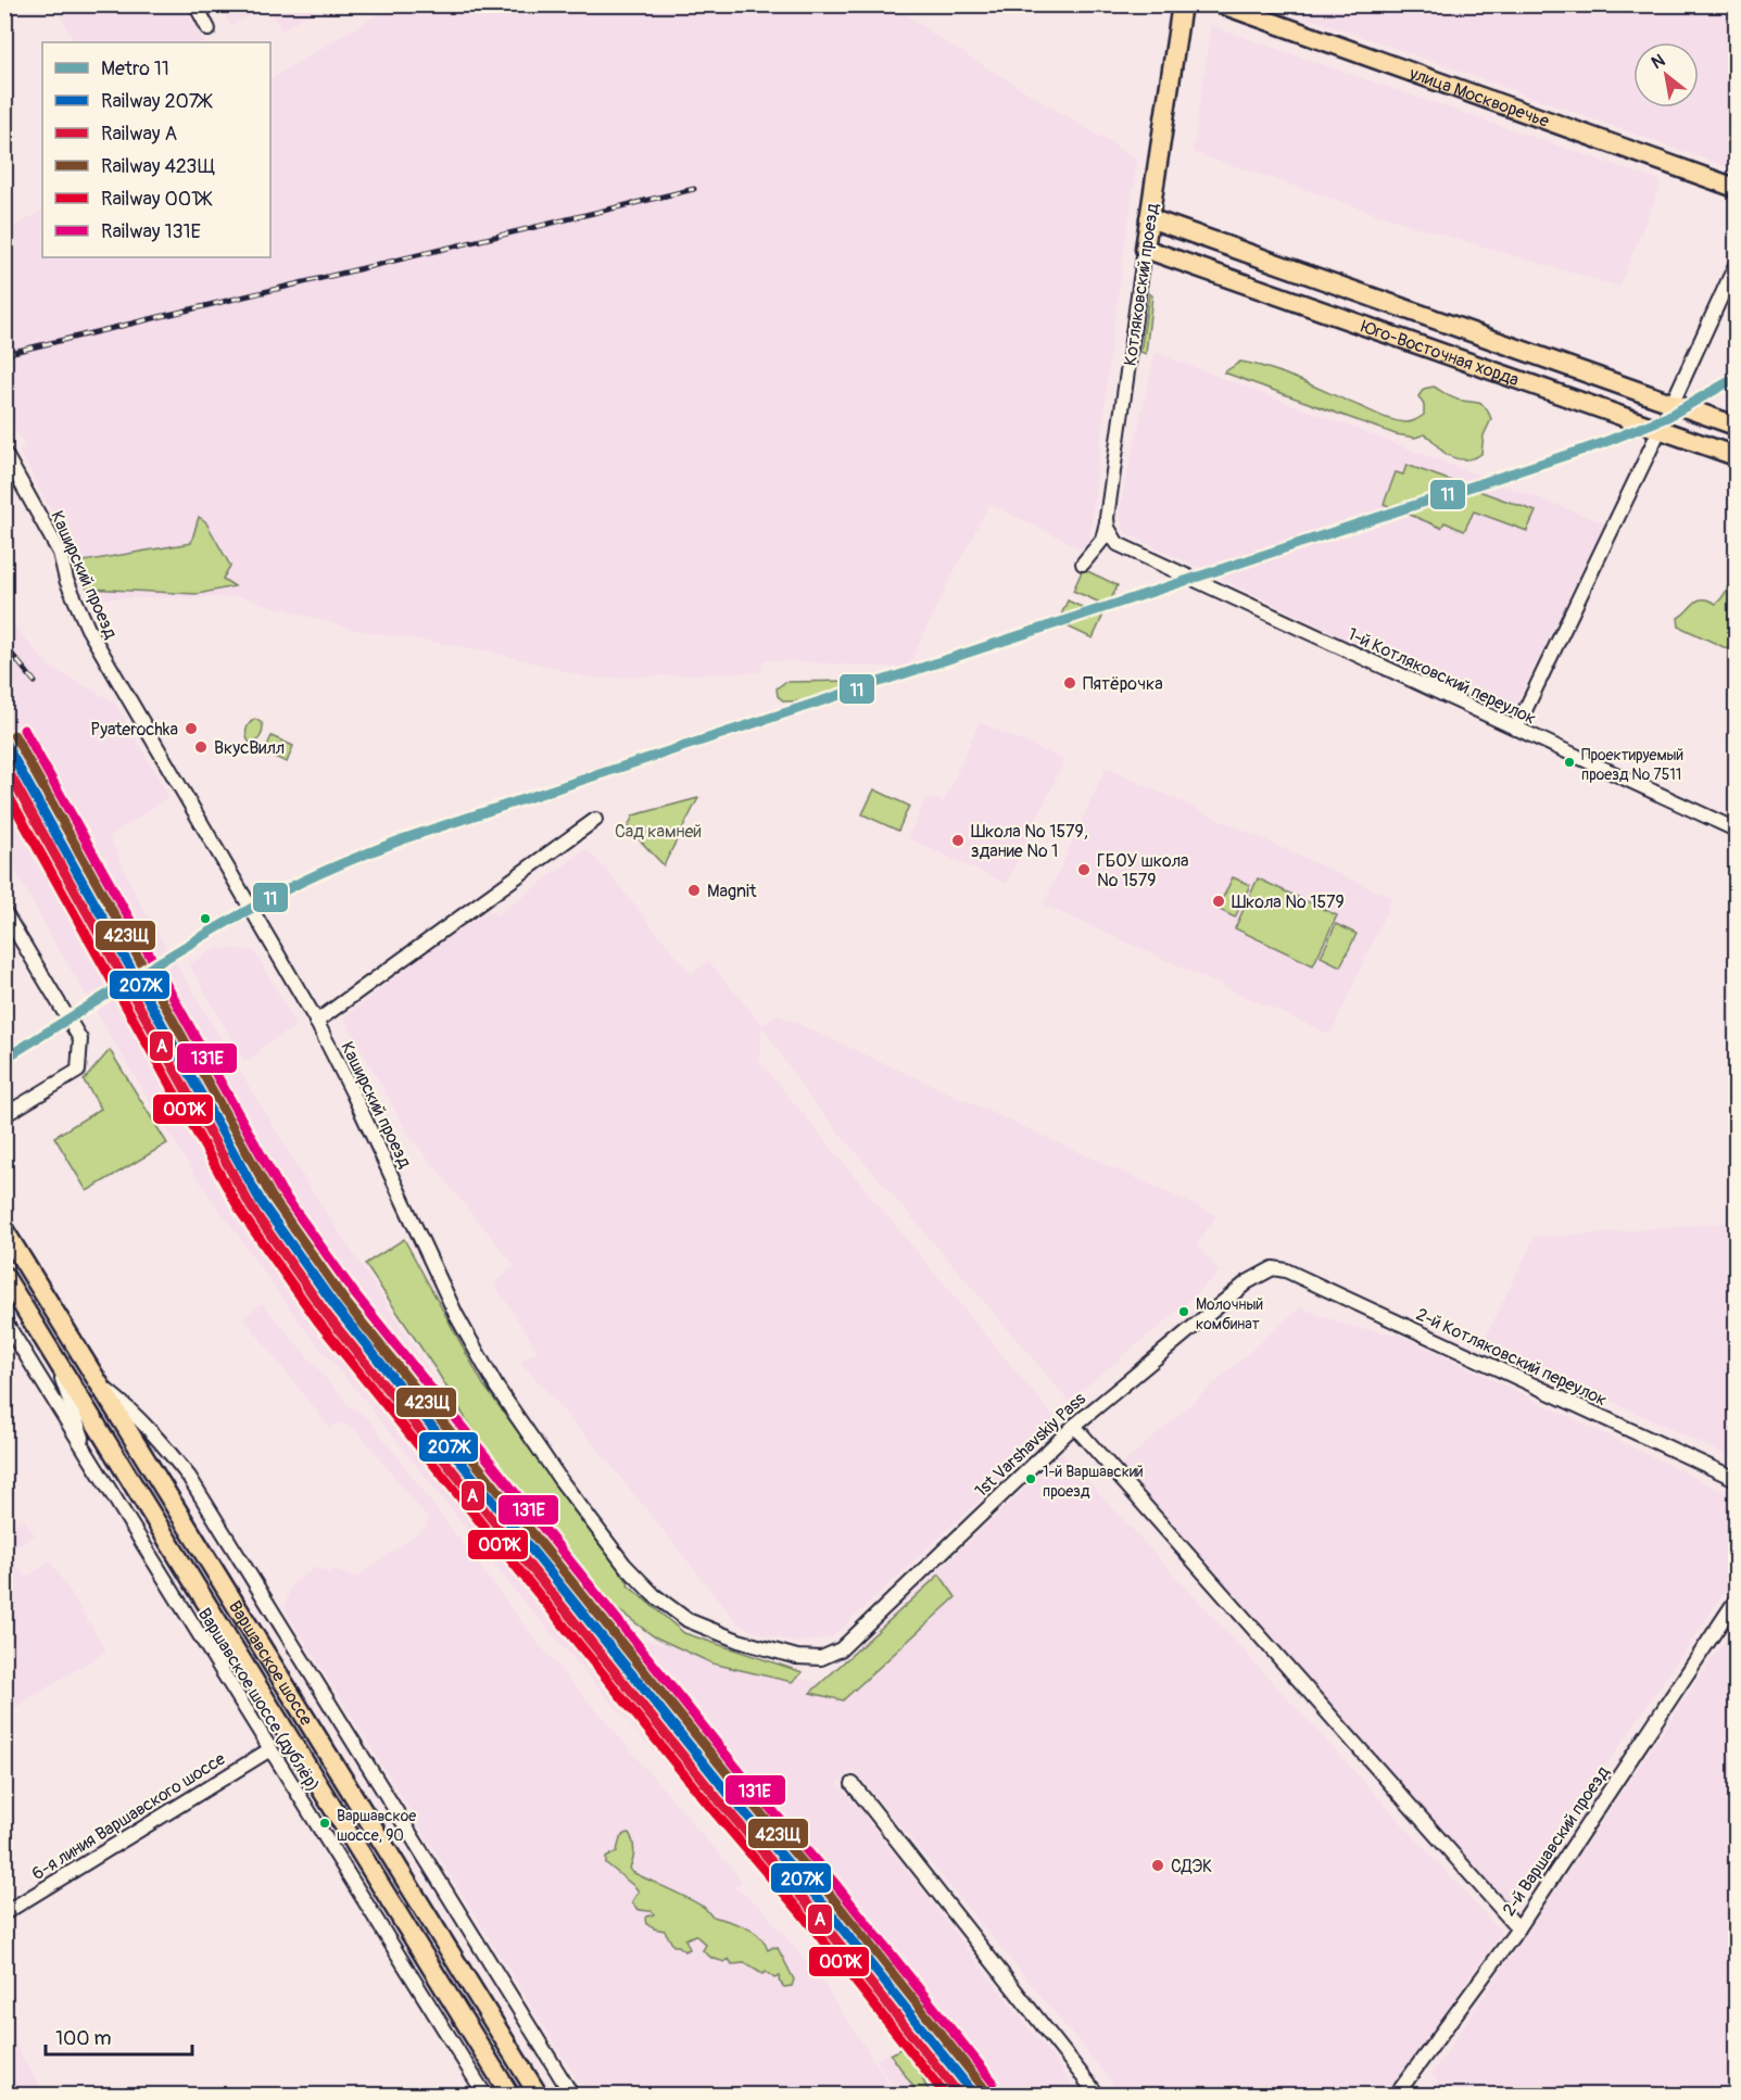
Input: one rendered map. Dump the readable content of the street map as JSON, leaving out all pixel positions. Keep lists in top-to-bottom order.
{
  "streets": {
    "main road": [
      "улица Москворечье",
      "Котляковский проезд",
      "Юго-Восточная хорда",
      "Варшавское шоссе"
    ],
    "street": [
      "Каширский проезд",
      "1-й Котляковский переулок",
      "2-й Котляковский переулок",
      "1st Varshavskiy Pass",
      "Варшавское шоссе (дублёр)",
      "6-я линия Варшавского шоссе",
      "2-й Варшавский проезд"
    ]
  },
  "crossings": [
    ["Котляковский проезд", "Юго-Восточная хорда"],
    ["Каширский проезд", "1st Varshavskiy Pass"],
    ["2-й Котляковский переулок", "1st Varshavskiy Pass"],
    ["Варшавское шоссе (дублёр)", "6-я линия Варшавского шоссе"]
  ],
  "parks": ["Сад камней"],
  "places": [
    "Пятёрочка",
    "Pyaterochka",
    "ВкусВилл",
    "Проектируемый проезд № 7511",
    "Школа № 1579, здание № 1",
    "ГБОУ школа № 1579",
    "Magnit",
    "Школа № 1579",
    "Молочный комбинат",
    "1-й Варшавский проезд",
    "Варшавское шоссе, 90",
    "СДЭК"
  ],
  "lines": [
    "metro line 11",
    "rail line 131Е",
    "rail line 423Щ",
    "rail line 207Ж",
    "rail line A",
    "rail line 001Ж"
  ],
  "legend": [
    "Metro 11",
    "Railway 207Ж",
    "Railway A",
    "Railway 423Щ",
    "Railway 001Ж",
    "Railway 131Е"
  ],
  "scale_bar": "100 m",
  "north": "top left"
}
